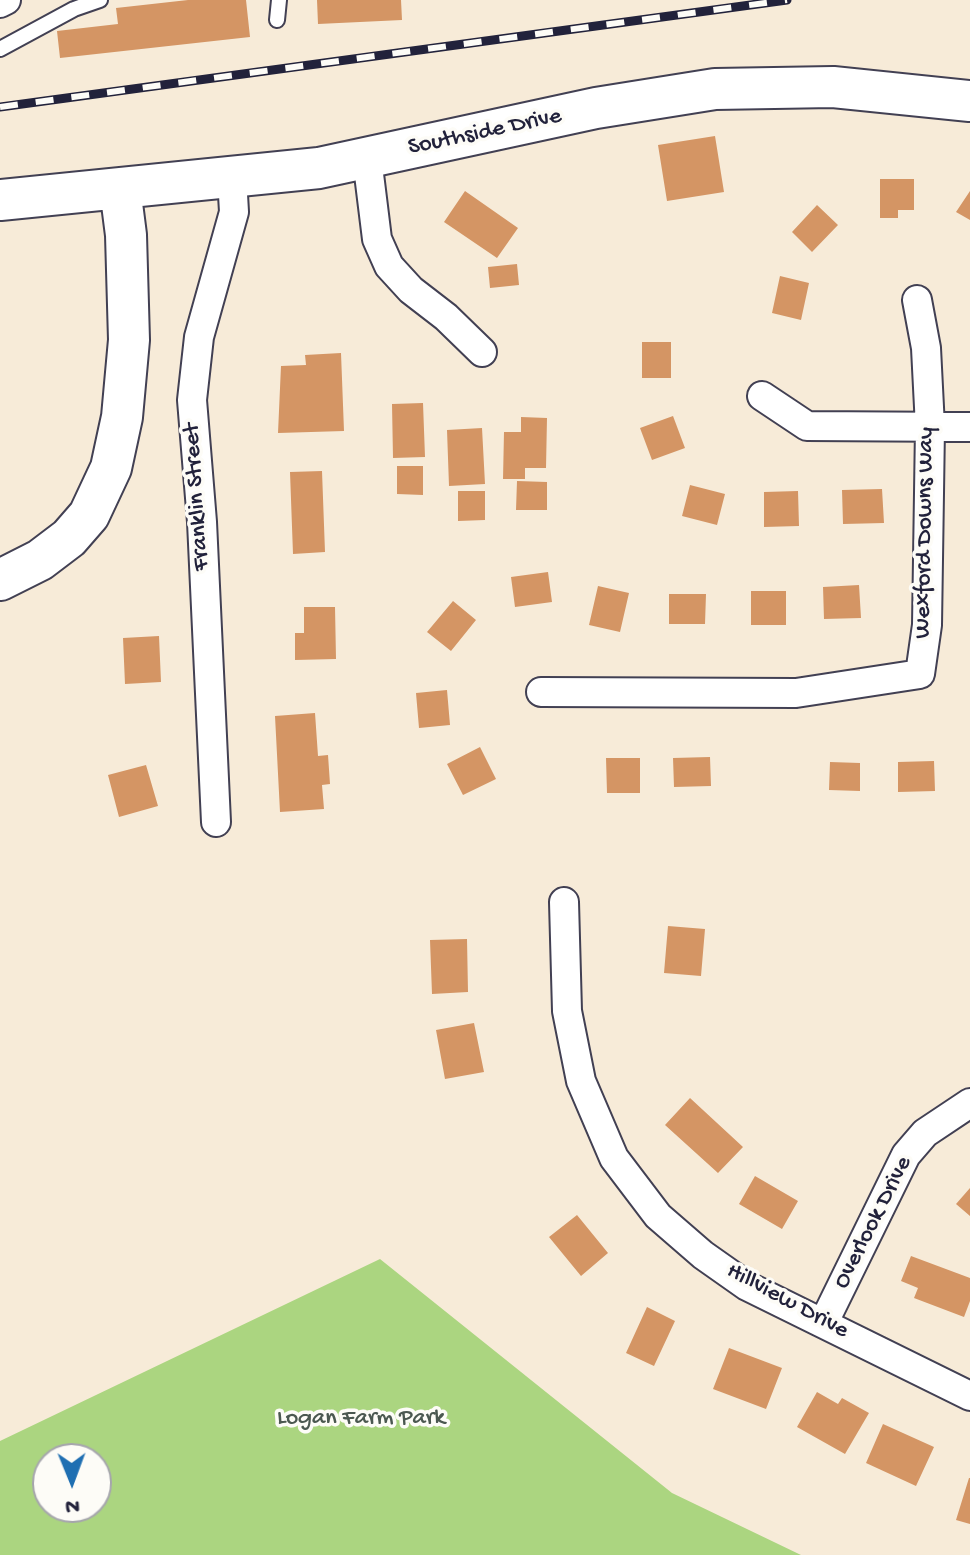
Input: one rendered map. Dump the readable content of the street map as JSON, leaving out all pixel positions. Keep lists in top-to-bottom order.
{
  "streets": {
    "street": [
      "Southside Drive",
      "Franklin Street",
      "Wexford Downs Way",
      "Overlook Drive",
      "Hillview Drive"
    ]
  },
  "crossings": [
    ["Southside Drive", "Franklin Street"],
    ["Overlook Drive", "Hillview Drive"]
  ],
  "parks": ["Logan Farm Park"],
  "north": "bottom"
}
